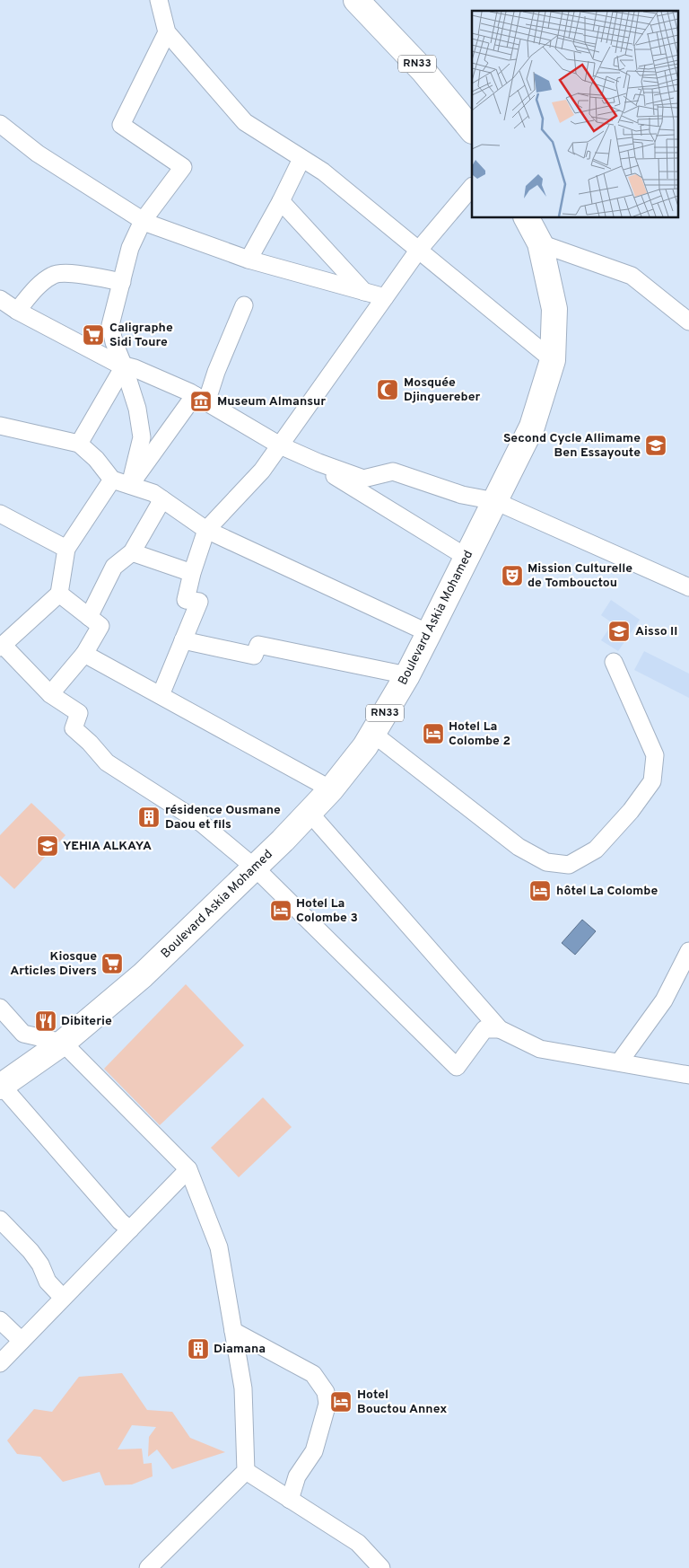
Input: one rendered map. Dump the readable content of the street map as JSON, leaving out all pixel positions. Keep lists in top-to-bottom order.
{
  "streets": {
    "main road": ["RN33", "Boulevard Askia Mohamed"]
  },
  "places": {
    "supermarket": ["Caligraphe Sidi Toure", "Kiosque Articles Divers"],
    "mosque": ["Mosquée Djinguereber"],
    "museum": ["Museum Almansur"],
    "school or university": ["Second Cycle Allimame Ben Essayoute", "Aisso II", "YEHIA ALKAYA"],
    "theatre": ["Mission Culturelle de Tombouctou"],
    "hotel": [
      "Hotel La Colombe 2",
      "hôtel La Colombe",
      "Hotel La Colombe 3",
      "Hotel Bouctou Annex"
    ],
    "building": ["résidence Ousmane Daou et fils", "Diamana"],
    "restaurant": ["Dibiterie"]
  }
}
